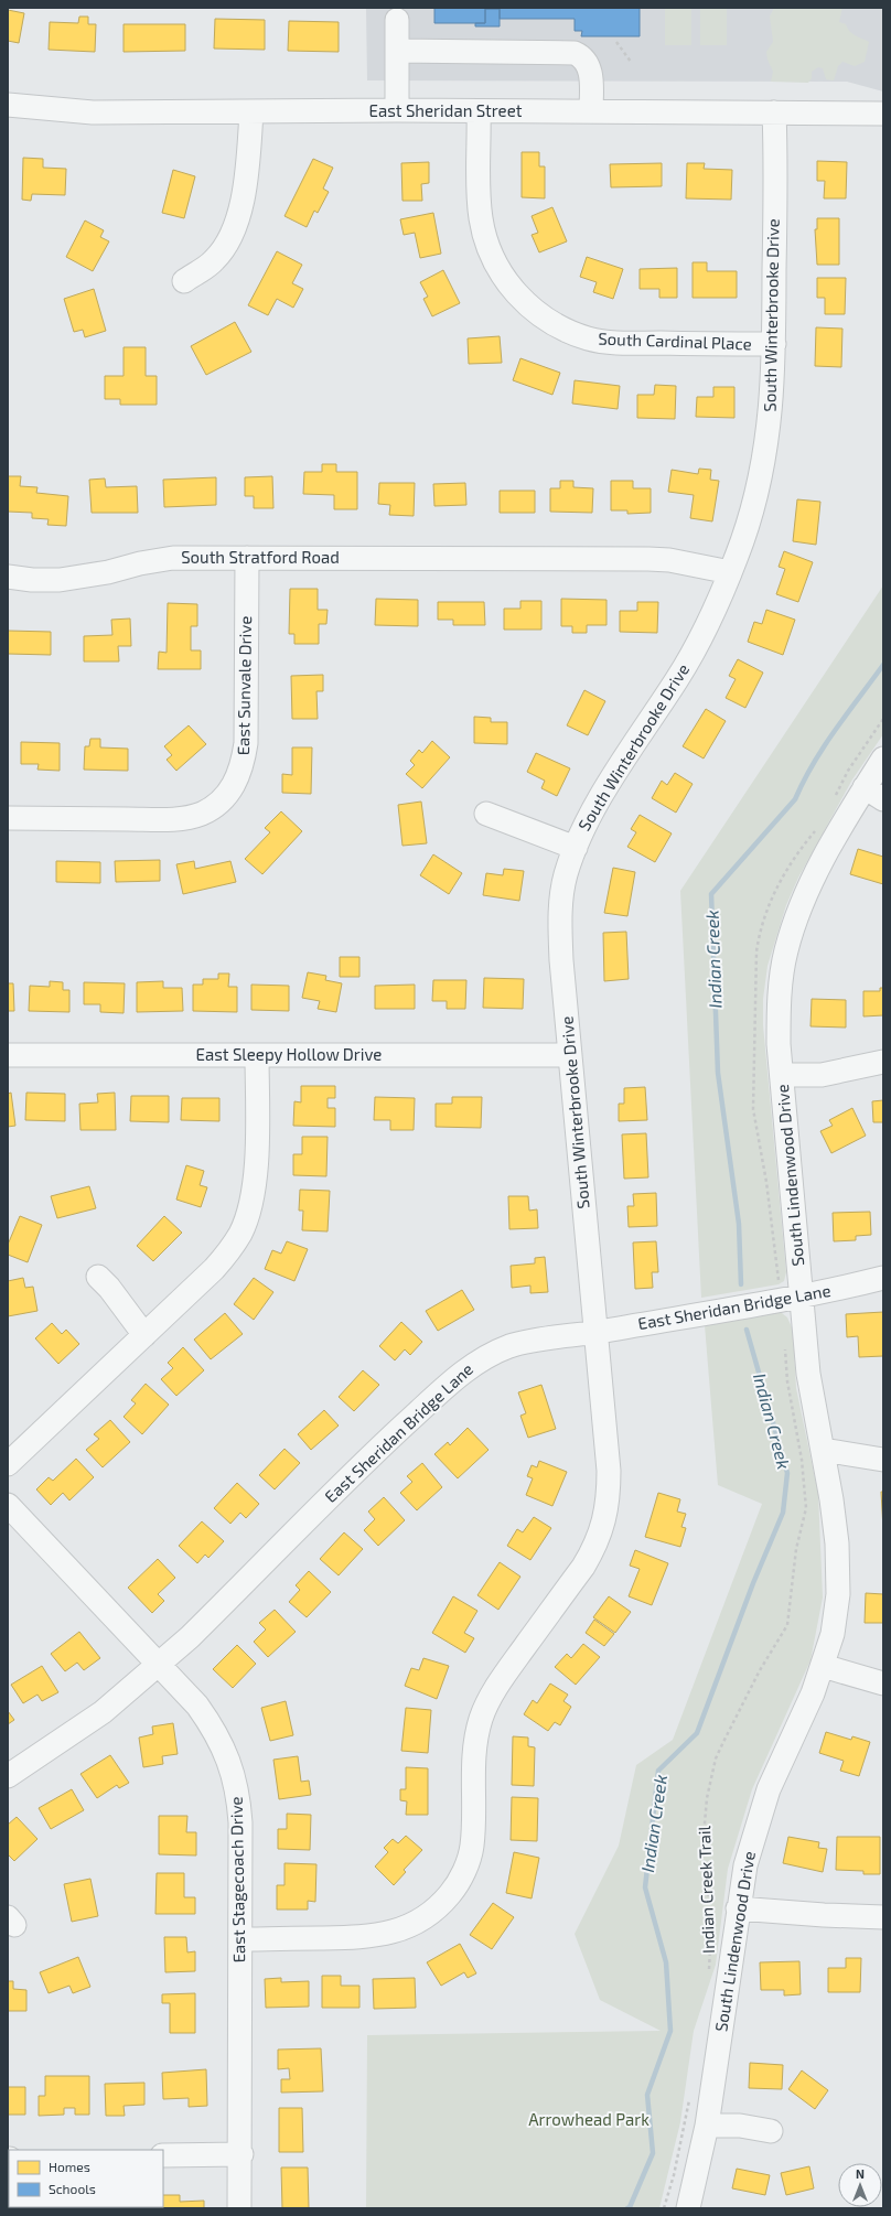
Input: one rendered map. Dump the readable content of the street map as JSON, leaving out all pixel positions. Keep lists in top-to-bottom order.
{
  "streets": {
    "street": [
      "East Sheridan Street",
      "South Winterbrooke Drive",
      "South Cardinal Place",
      "South Stratford Road",
      "East Sunvale Drive",
      "East Sleepy Hollow Drive",
      "South Lindenwood Drive",
      "East Sheridan Bridge Lane",
      "East Stagecoach Drive"
    ],
    "path": ["Indian Creek Trail"]
  },
  "crossings": [
    ["East Sheridan Street", "South Winterbrooke Drive"],
    ["East Sheridan Street", "South Cardinal Place"],
    ["South Winterbrooke Drive", "South Cardinal Place"],
    ["South Winterbrooke Drive", "South Stratford Road"],
    ["South Winterbrooke Drive", "East Sleepy Hollow Drive"],
    ["South Winterbrooke Drive", "East Sheridan Bridge Lane"],
    ["South Winterbrooke Drive", "East Stagecoach Drive"],
    ["South Stratford Road", "East Sunvale Drive"],
    ["South Lindenwood Drive", "East Sheridan Bridge Lane"],
    ["East Sheridan Bridge Lane", "East Stagecoach Drive"]
  ],
  "water": ["Indian Creek"],
  "parks": ["Arrowhead Park"],
  "legend": ["Homes", "Schools"],
  "north": "top"
}
